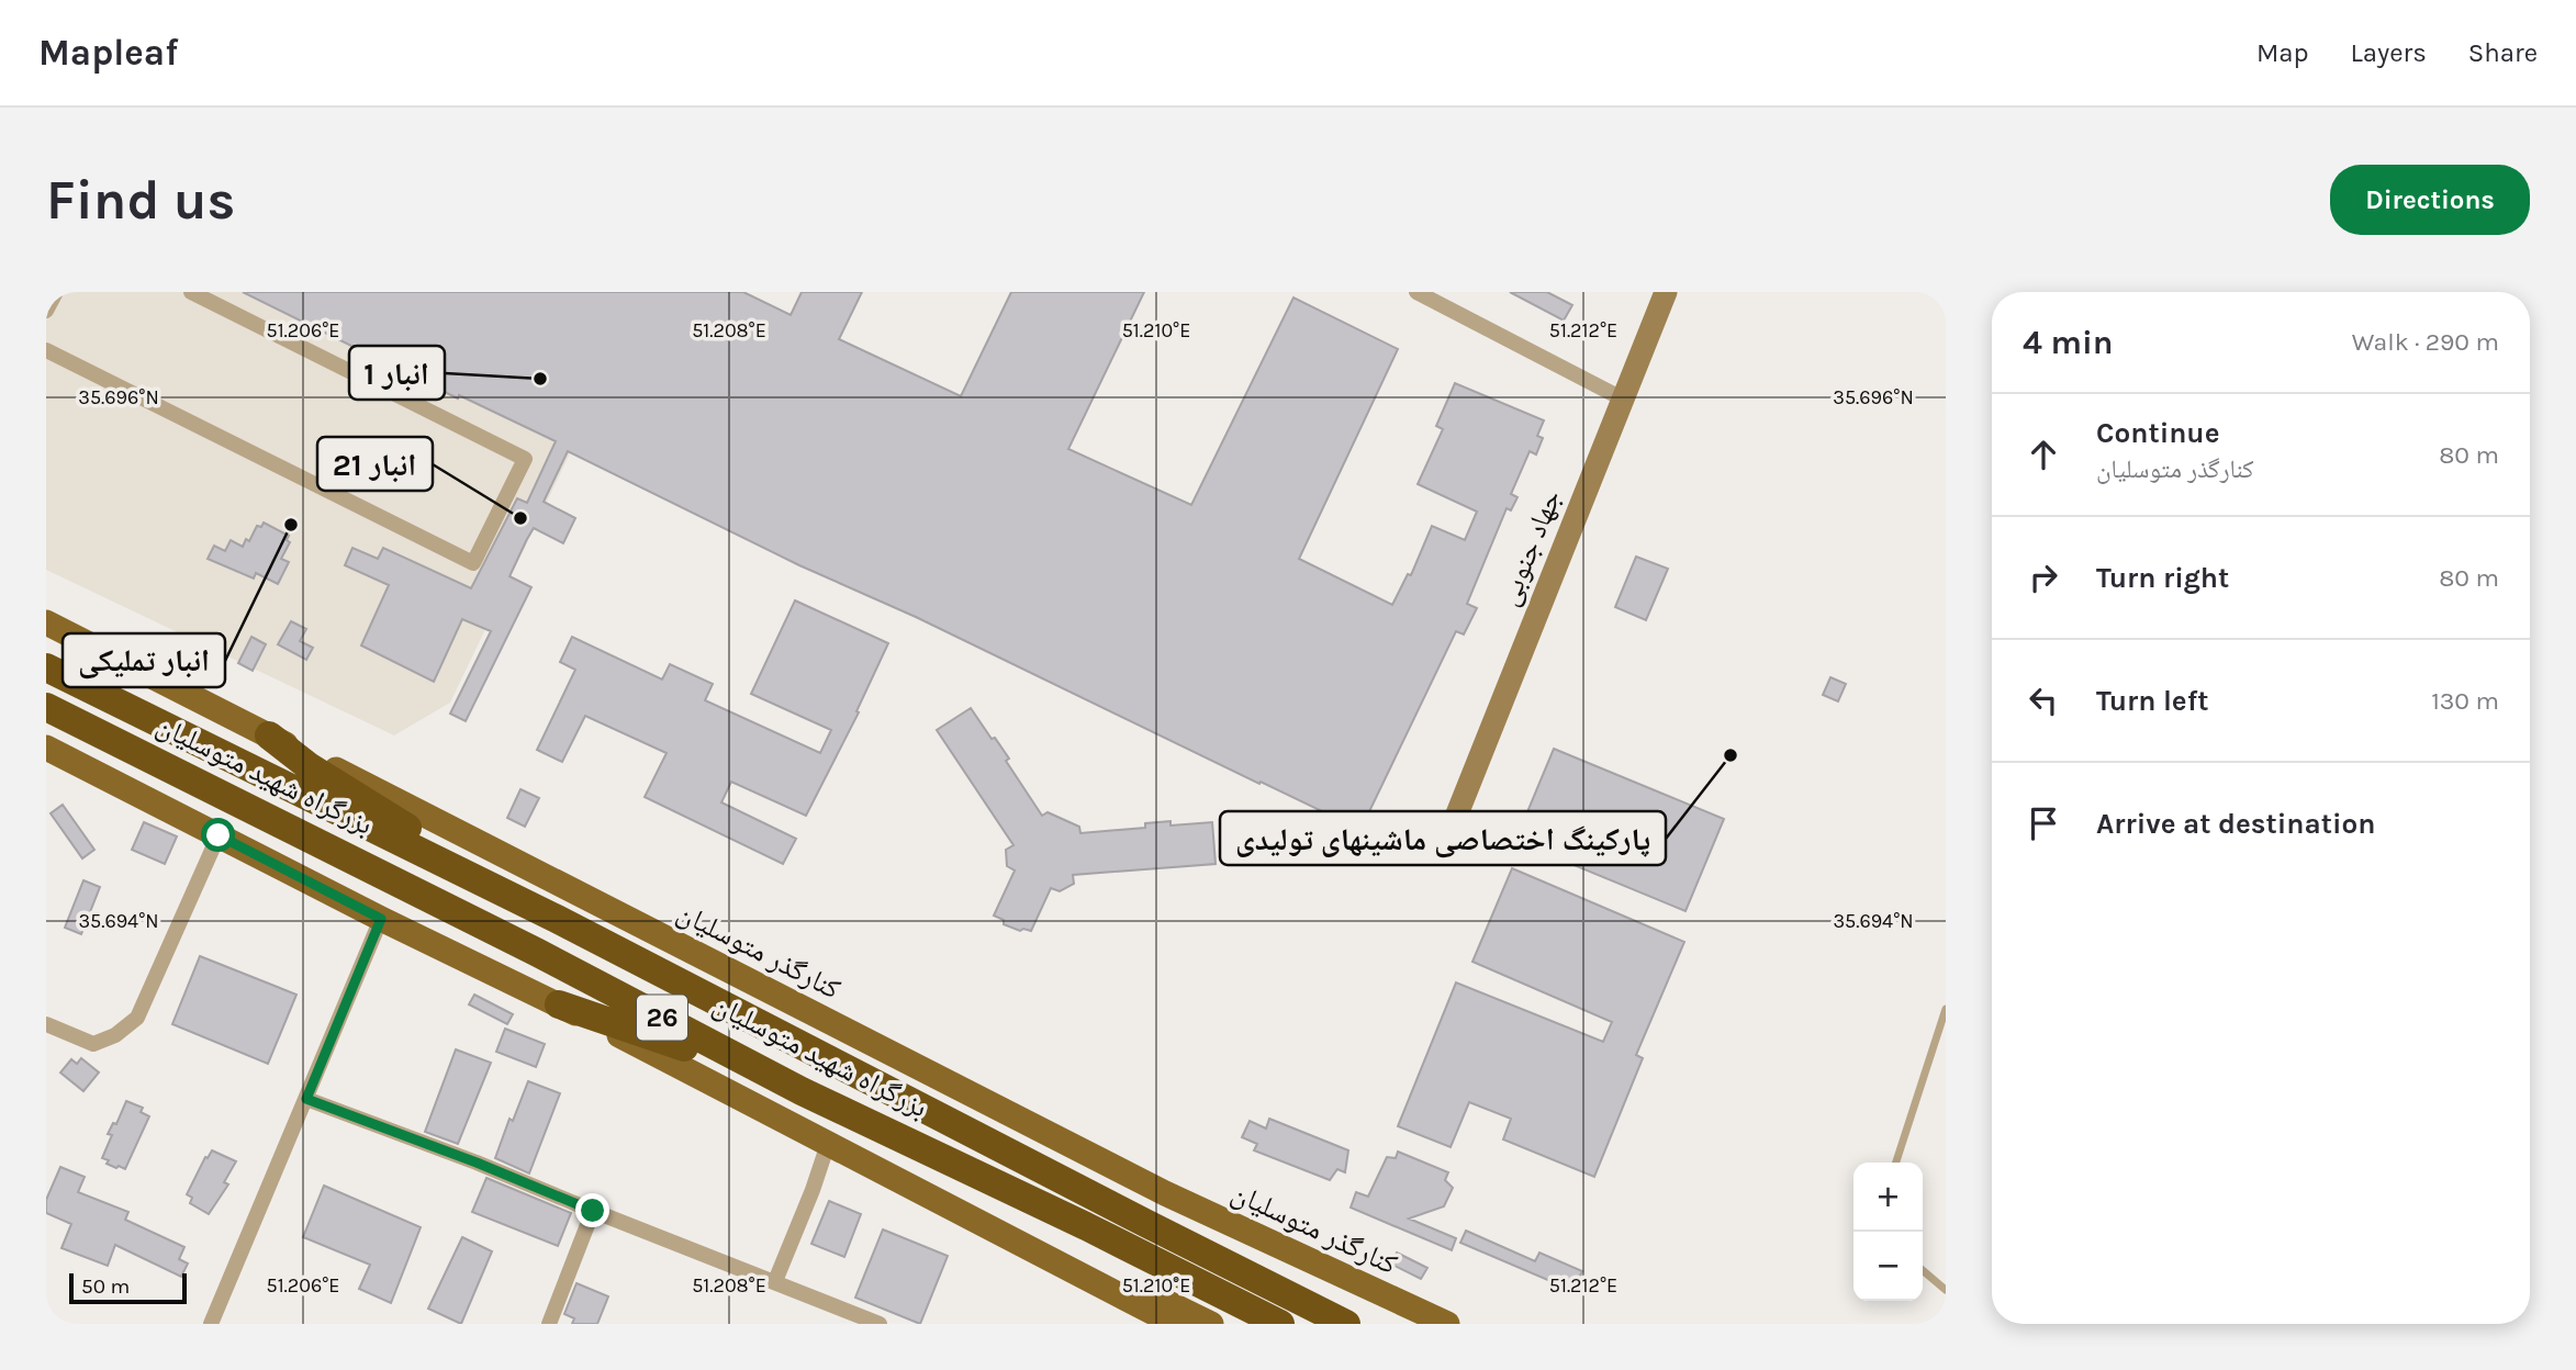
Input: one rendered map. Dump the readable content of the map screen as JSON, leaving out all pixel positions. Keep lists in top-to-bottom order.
{
  "streets": {
    "highway": ["بزرگراه شهید متوسلیان", "26"],
    "main road": ["کنارگذر متوسلیان"],
    "street": ["جهاد جنوبی"]
  },
  "places": [
    "انبار 1",
    "انبار 21",
    "انبار تملیکی",
    "پارکینگ اختصاصی ماشینهای تولیدی"
  ],
  "scale_bar": "50 m",
  "page": {
    "header": "Mapleaf",
    "nav": ["Map", "Layers", "Share"],
    "buttons": "Directions",
    "title": "Find us",
    "heading": ["4 min", "Walk · 290 m"],
    "list": [
      ["Continue", "کنارگذر متوسلیان", "80 m"],
      ["Turn right", "80 m"],
      ["Turn left", "130 m"],
      "Arrive at destination"
    ],
    "map_buttons": ["+", "−"],
    "scale": "50 m"
  },
  "coordinates": [
    "51.206°E",
    "51.208°E",
    "51.210°E",
    "51.212°E",
    "35.696°N",
    "35.694°N"
  ]
}
